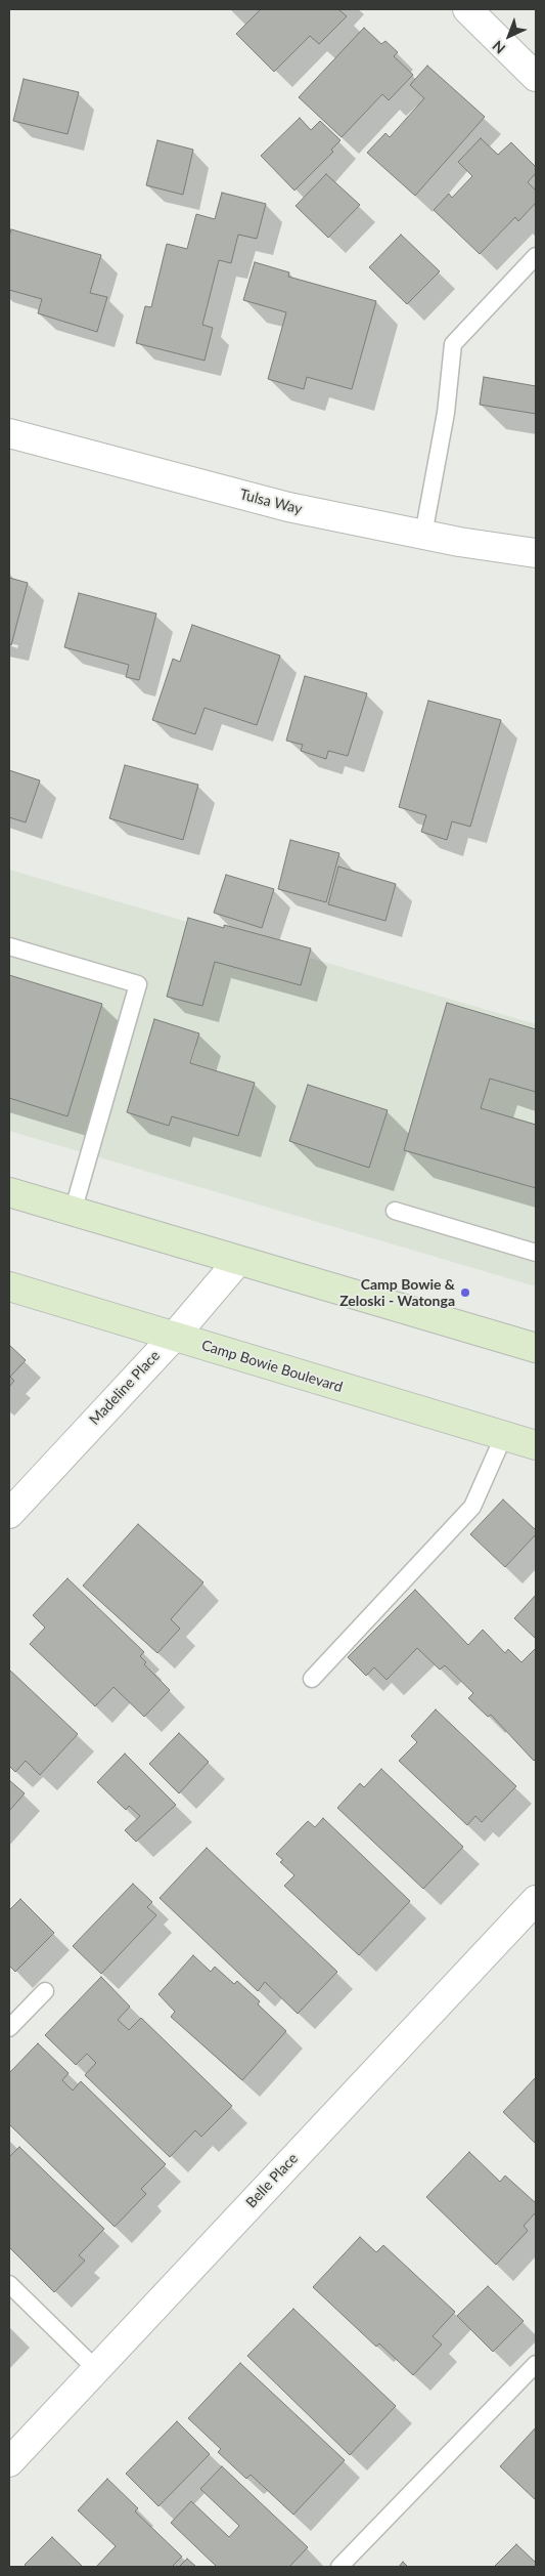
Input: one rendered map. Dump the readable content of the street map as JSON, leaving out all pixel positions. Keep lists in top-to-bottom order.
{
  "streets": {
    "main road": ["Camp Bowie Boulevard"],
    "street": ["Tulsa Way", "Madeline Place", "Belle Place"]
  },
  "crossings": [
    ["Camp Bowie Boulevard", "Madeline Place"]
  ],
  "places": ["Camp Bowie & Zeloski - Watonga"],
  "north": "bottom left"
}
